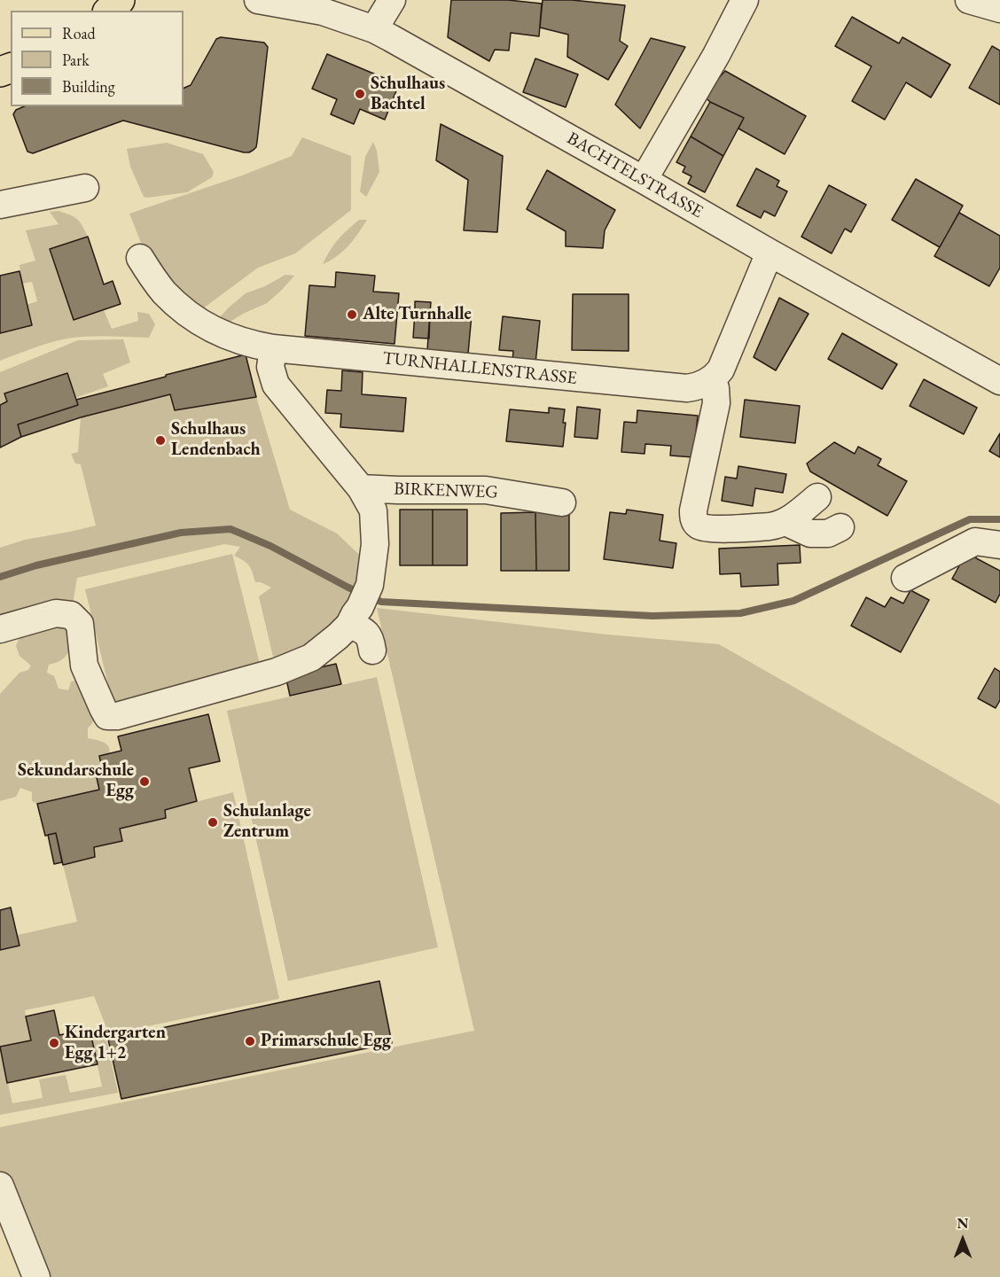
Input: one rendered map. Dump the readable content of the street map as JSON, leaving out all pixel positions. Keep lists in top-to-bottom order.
{
  "streets": {
    "street": ["BACHTELSTRASSE", "TURNHALLENSTRASSE", "BIRKENWEG"]
  },
  "places": [
    "Schulhaus Bachtel",
    "Alte Turnhalle",
    "Schulhaus Lendenbach",
    "Sekundarschule Egg",
    "Schulanlage Zentrum",
    "Primarschule Egg",
    "Kindergarten Egg 1+2"
  ],
  "legend": ["Road", "Park", "Building"],
  "north": "top"
}
